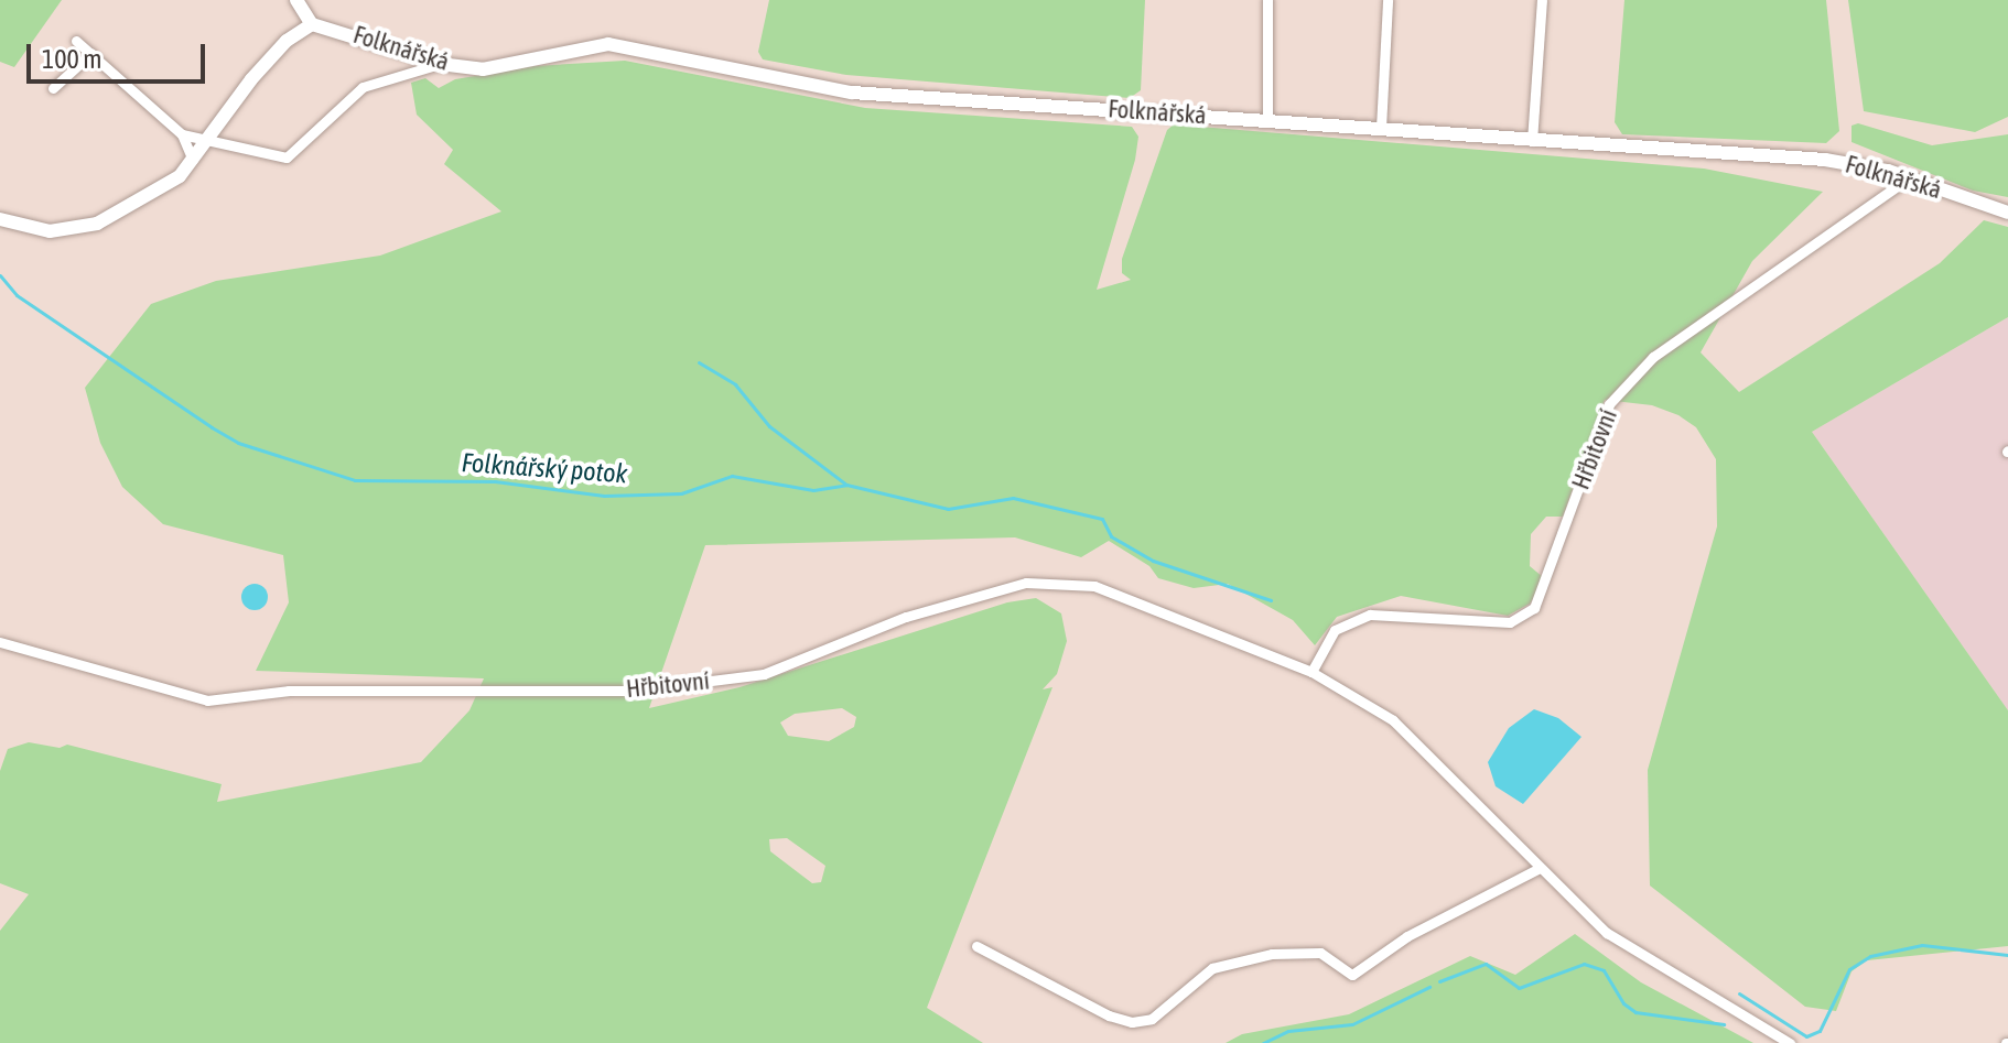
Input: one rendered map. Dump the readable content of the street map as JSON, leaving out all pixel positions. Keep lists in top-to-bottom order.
{
  "streets": {
    "street": ["Folknářská", "Hřbitovní"]
  },
  "crossings": [
    ["Folknářská", "Hřbitovní"]
  ],
  "water": ["Folknářský potok"],
  "scale_bar": "100 m"
}
